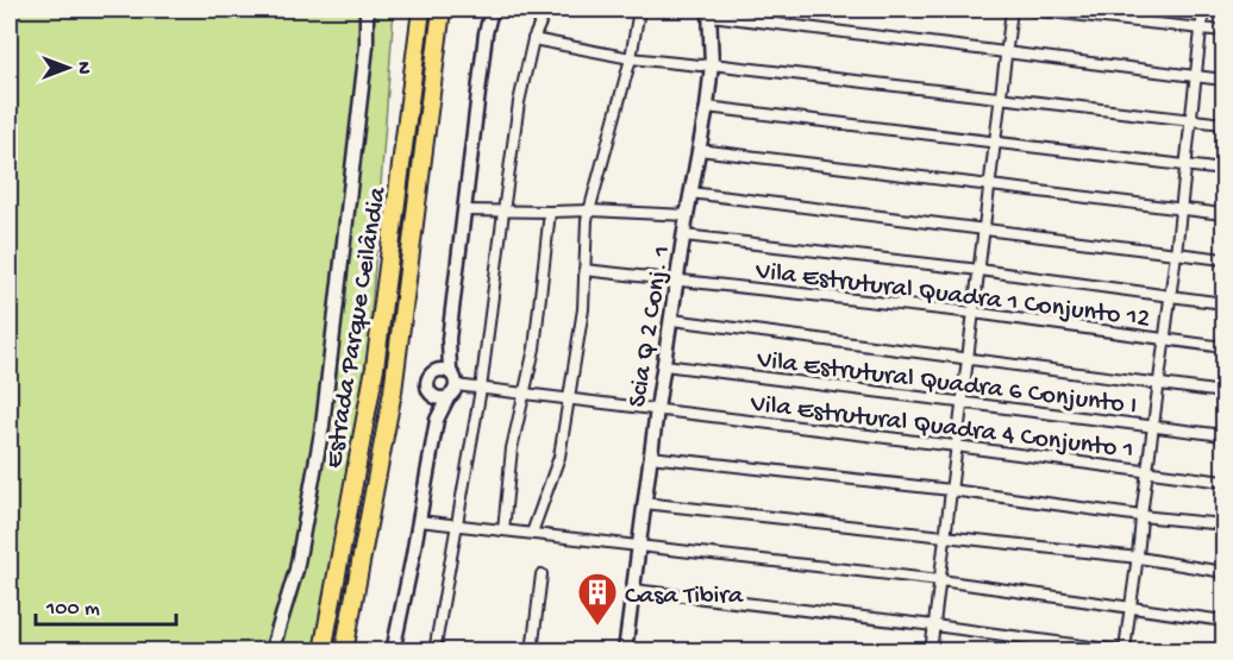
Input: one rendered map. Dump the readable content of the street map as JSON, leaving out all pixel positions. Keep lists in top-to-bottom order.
{
  "streets": {
    "highway": ["Estrada Parque Ceilândia"],
    "street": [
      "Vila Estrutural Quadra 1 Conjunto 12",
      "Scia Q 2 Conj. 1",
      "Vila Estrutural Quadra 6 Conjunto I",
      "Vila Estrutural Quadra 4 Conjunto 1"
    ]
  },
  "crossings": [
    ["Vila Estrutural Quadra 1 Conjunto 12", "Scia Q 2 Conj. 1"],
    ["Scia Q 2 Conj. 1", "Vila Estrutural Quadra 6 Conjunto I"],
    ["Scia Q 2 Conj. 1", "Vila Estrutural Quadra 4 Conjunto 1"]
  ],
  "places": {
    "building": ["Casa Tibira"]
  },
  "scale_bar": "100 m",
  "north": "right"
}
